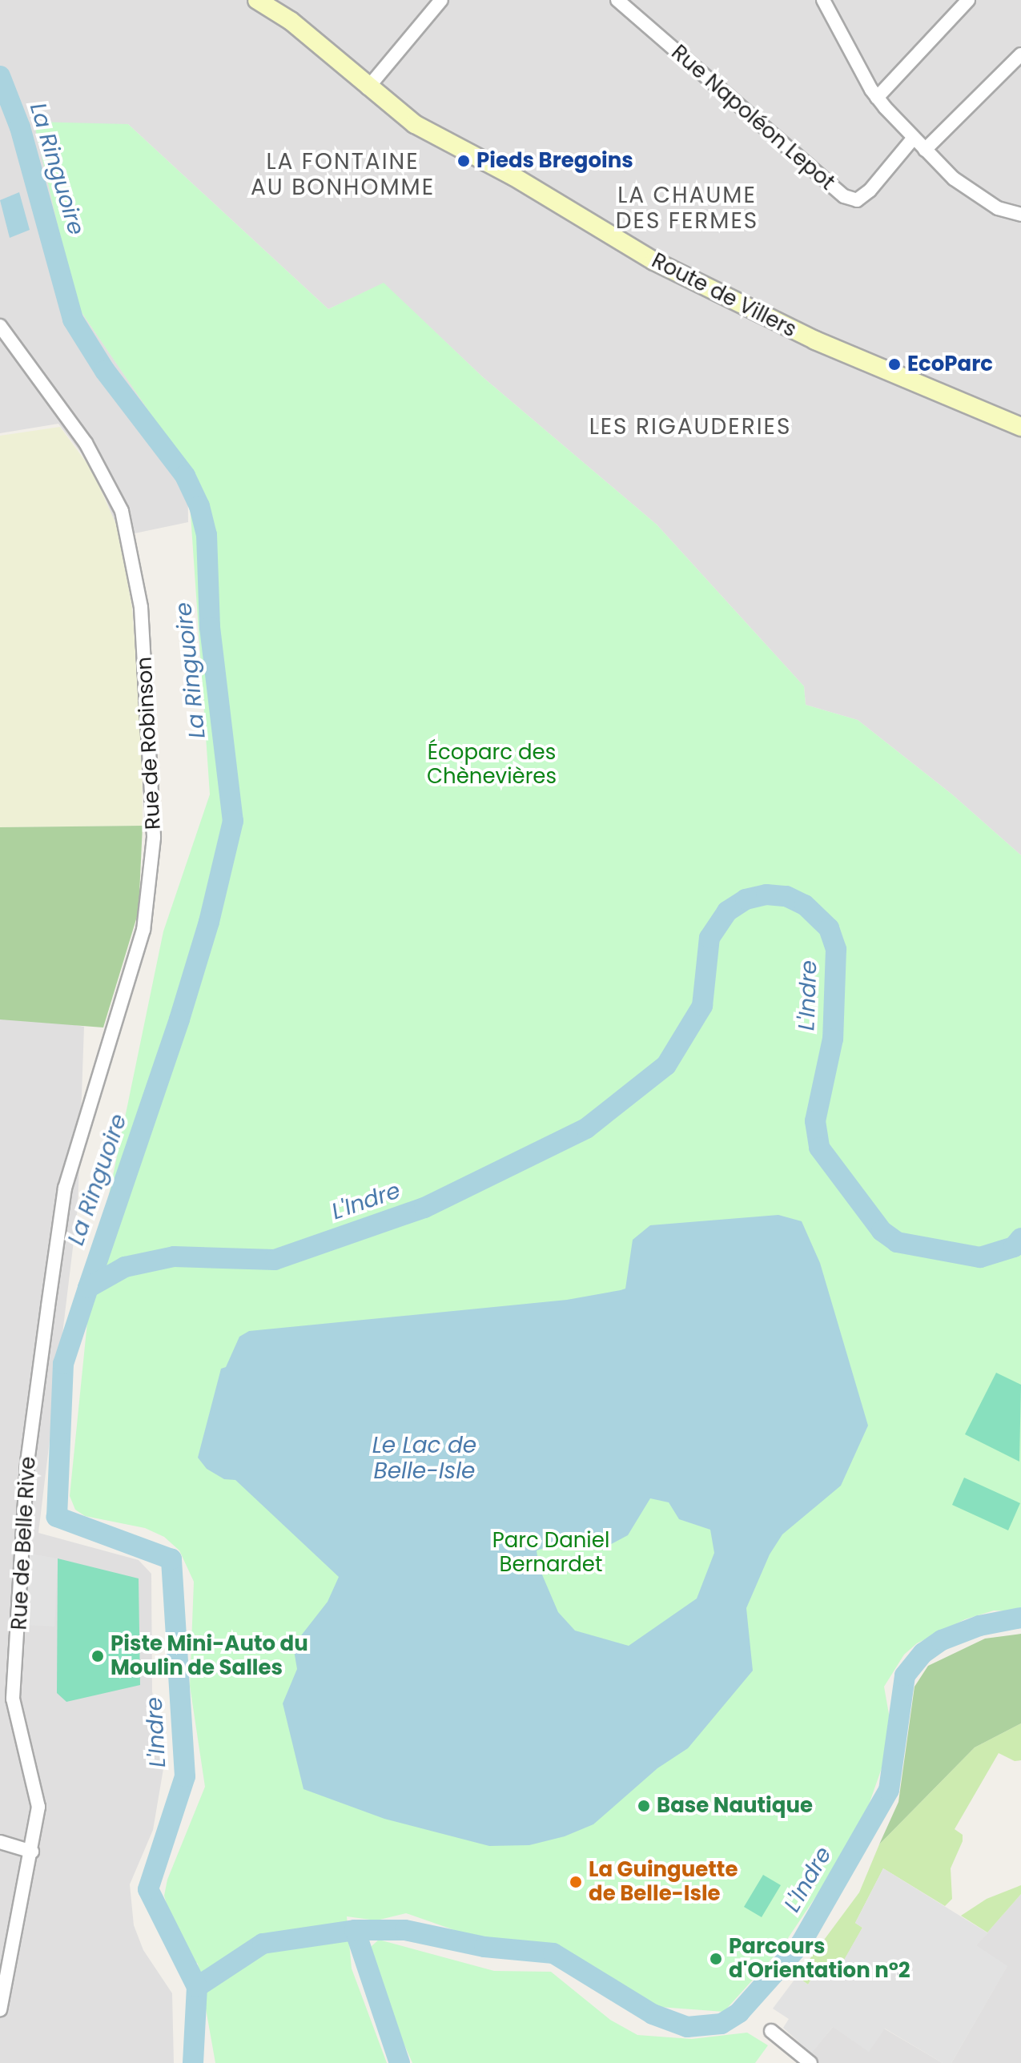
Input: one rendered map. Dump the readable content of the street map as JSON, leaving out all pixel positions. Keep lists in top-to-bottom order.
{
  "streets": {
    "main road": ["Route de Villers"],
    "street": ["Rue Napoléon Lepot", "Rue de Robinson", "Rue de Belle Rive"]
  },
  "crossings": [
    ["Rue de Robinson", "Rue de Belle Rive"]
  ],
  "districts": ["LA FONTAINE AU BONHOMME", "LA CHAUME DES FERMES", "LES RIGAUDERIES"],
  "water": ["La Ringuoire", "L'Indre", "Le Lac de Belle-Isle"],
  "parks": ["Écoparc des Chènevières", "Parc Daniel Bernardet"],
  "places": [
    "Pieds Bregoins",
    "EcoParc",
    "Piste Mini-Auto du Moulin de Salles",
    "Base Nautique",
    "La Guinguette de Belle-Isle",
    "Parcours d'Orientation n°2"
  ]
}
